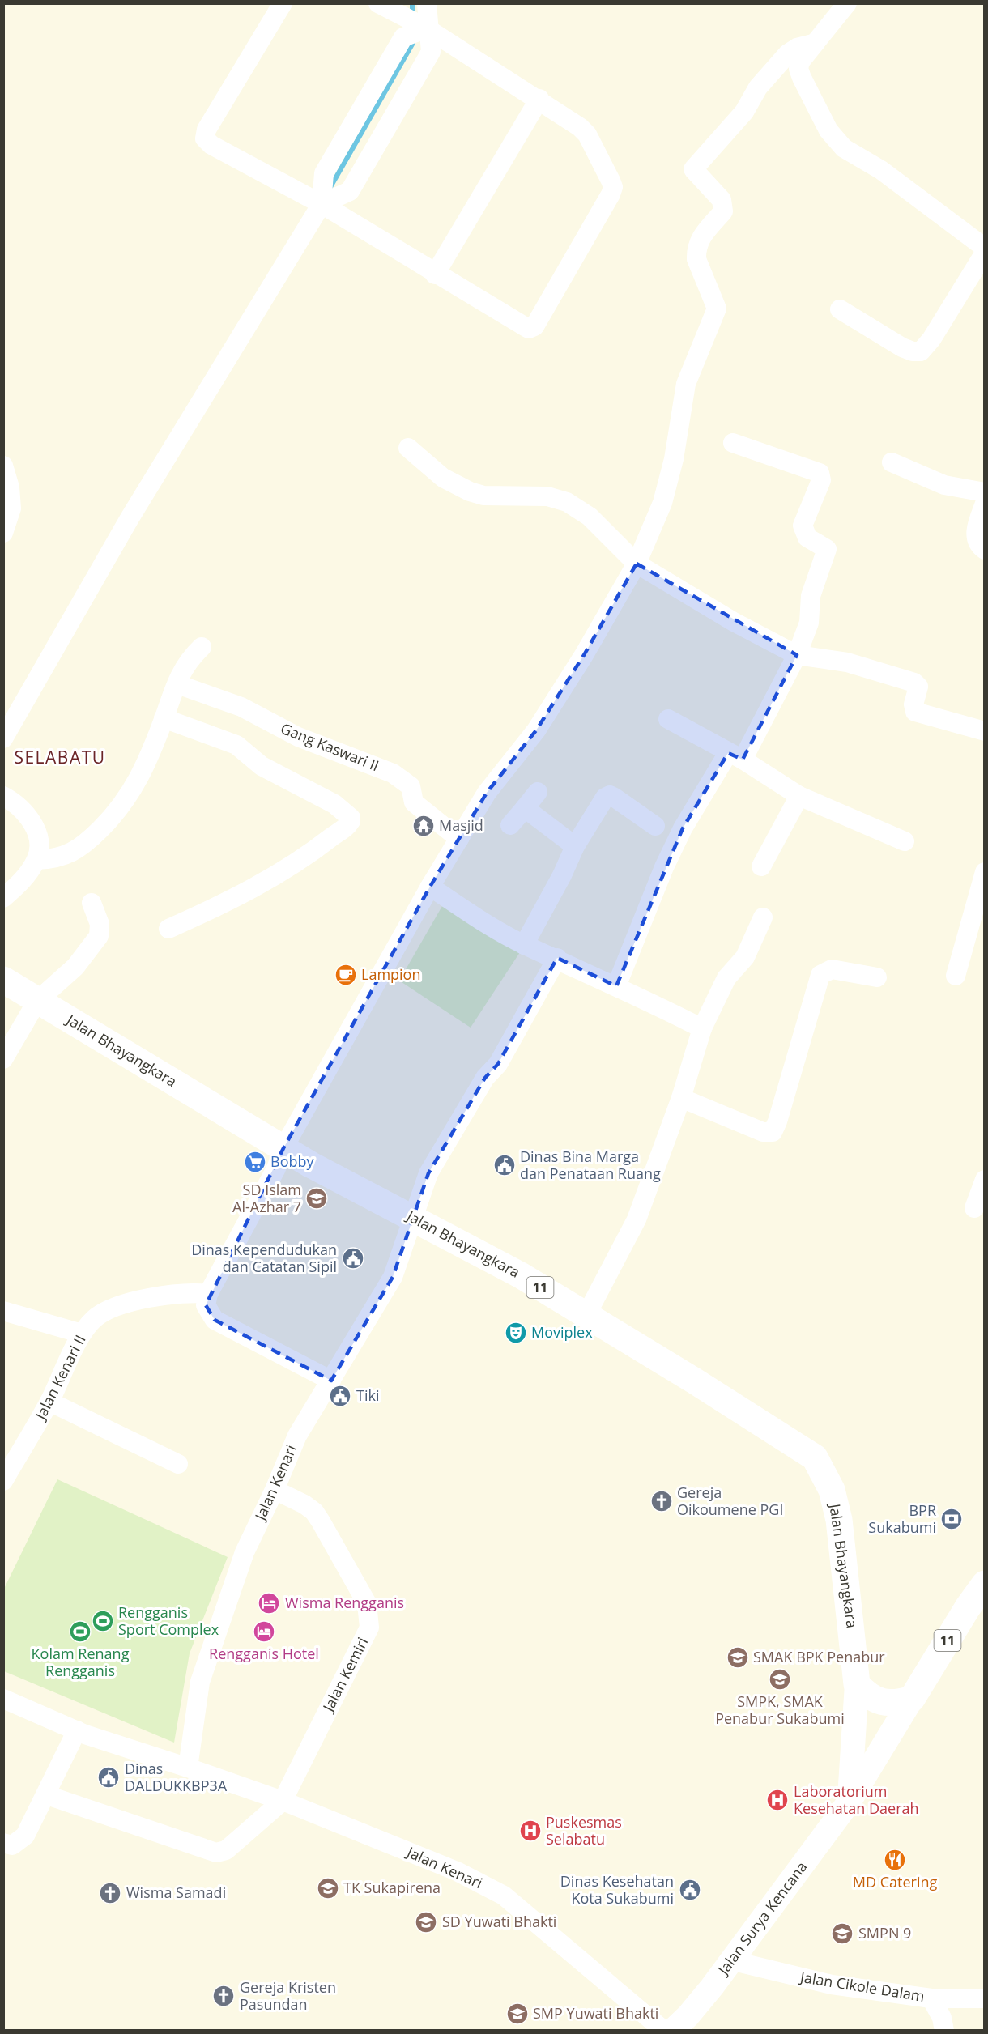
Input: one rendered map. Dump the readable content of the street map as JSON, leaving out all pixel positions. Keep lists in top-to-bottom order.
{
  "streets": {
    "highway": ["Jalan Bhayangkara", "11", "Jalan Surya Kencana"],
    "street": [
      "Gang Kaswari II",
      "Jalan Kenari II",
      "Jalan Kenari",
      "Jalan Kemiri",
      "Jalan Cikole Dalam"
    ]
  },
  "crossings": [
    ["Jalan Bhayangkara", "Jalan Kenari"],
    ["Jalan Kenari", "Jalan Kemiri"],
    ["Jalan Surya Kencana", "Jalan Cikole Dalam"]
  ],
  "districts": ["SELABATU"],
  "places": {
    "temple": ["Masjid"],
    "cafe": ["Lampion"],
    "supermarket": ["Bobby"],
    "public building": [
      "Dinas Bina Marga dan Penataan Ruang",
      "Dinas Kependudukan dan Catatan Sipil",
      "Tiki",
      "Dinas DALDUKKBP3A",
      "Dinas Kesehatan Kota Sukabumi"
    ],
    "school or university": [
      "SD Islam Al-Azhar 7",
      "SMAK BPK Penabur",
      "SMPK, SMAK Penabur Sukabumi",
      "TK Sukapirena",
      "SD Yuwati Bhakti",
      "SMPN 9",
      "SMP Yuwati Bhakti"
    ],
    "theatre": ["Moviplex"],
    "church": ["Gereja Oikoumene PGI", "Wisma Samadi", "Gereja Kristen Pasundan"],
    "bank": ["BPR Sukabumi"],
    "hotel": ["Wisma Rengganis", "Rengganis Hotel"],
    "sports": ["Rengganis Sport Complex", "Kolam Renang Rengganis"],
    "hospital": ["Laboratorium Kesehatan Daerah", "Puskesmas Selabatu"],
    "restaurant": ["MD Catering"]
  }
}
